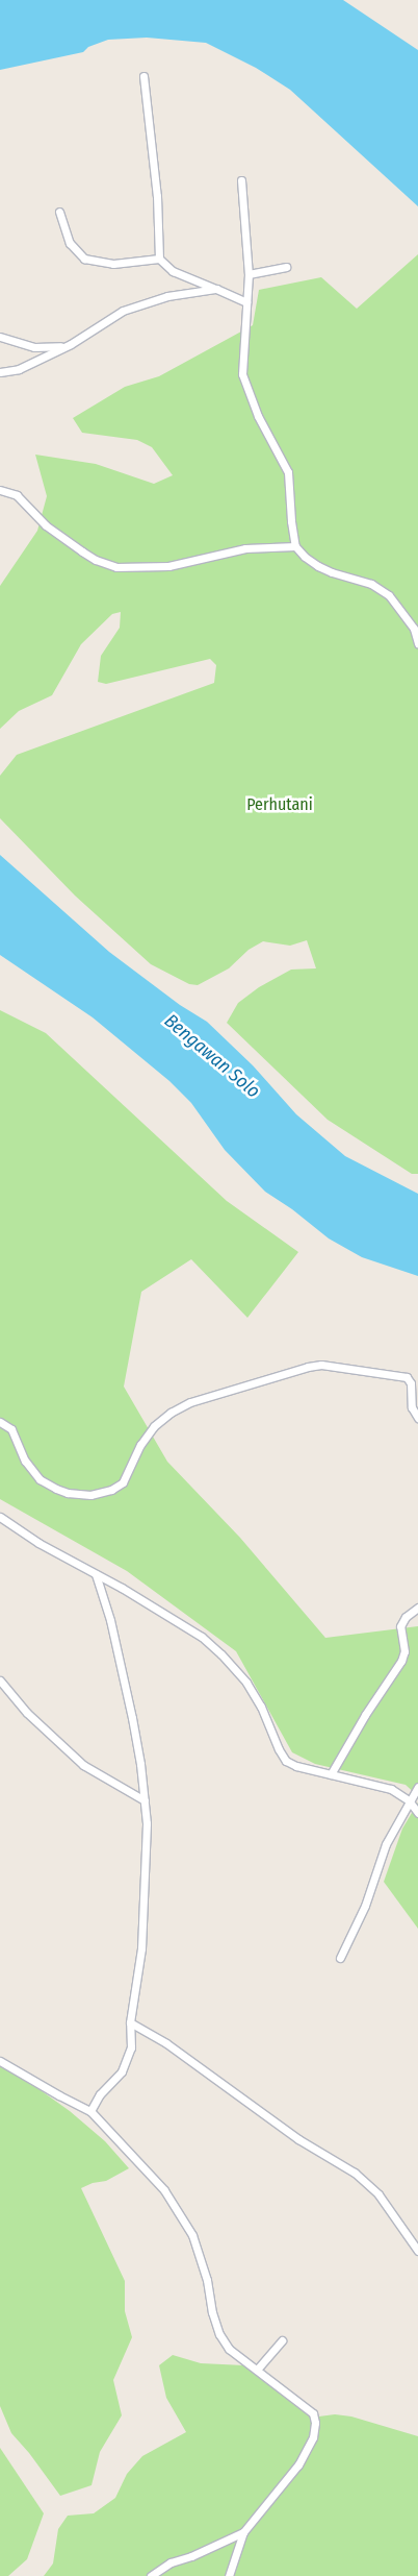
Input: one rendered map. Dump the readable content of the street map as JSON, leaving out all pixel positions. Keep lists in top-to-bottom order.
{
  "water": ["Bengawan Solo"],
  "parks": ["Perhutani"]
}
